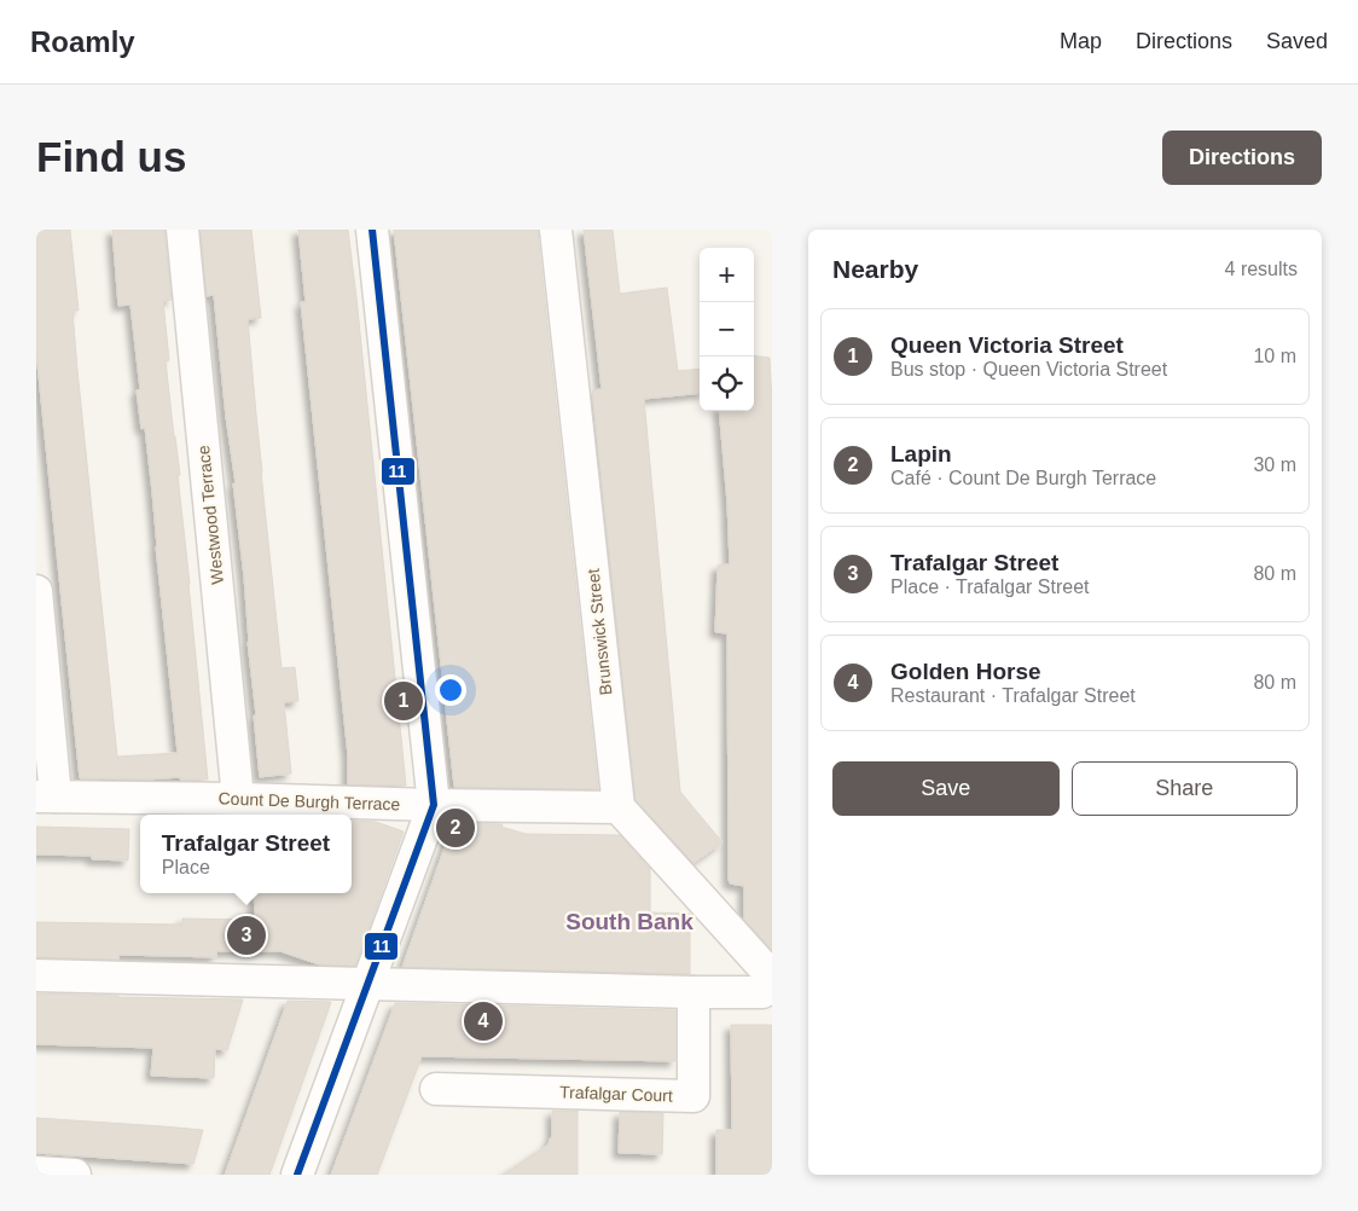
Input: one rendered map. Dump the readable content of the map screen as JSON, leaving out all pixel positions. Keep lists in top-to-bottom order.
{
  "streets": {
    "street": [
      "Westwood Terrace",
      "Brunswick Street",
      "Count De Burgh Terrace",
      "Trafalgar Court"
    ]
  },
  "crossings": [
    ["Westwood Terrace", "Count De Burgh Terrace"],
    ["Brunswick Street", "Count De Burgh Terrace"]
  ],
  "districts": ["South Bank"],
  "lines": ["transit line 11"],
  "page": {
    "header": "Roamly",
    "nav": ["Map", "Directions", "Saved"],
    "buttons": [
      "Directions",
      ["Save", "Share"]
    ],
    "title": "Find us",
    "heading": ["Nearby", "4 results"],
    "map_buttons": ["+", "−"],
    "list": [
      {
        "mark": "1",
        "name": "Queen Victoria Street",
        "note": "Bus stop · Queen Victoria Street",
        "value": "10 m"
      },
      {
        "mark": "2",
        "name": "Lapin",
        "note": "Café · Count De Burgh Terrace",
        "value": "30 m"
      },
      {
        "mark": "3",
        "name": "Trafalgar Street",
        "note": "Place · Trafalgar Street",
        "value": "80 m"
      },
      {
        "mark": "4",
        "name": "Golden Horse",
        "note": "Restaurant · Trafalgar Street",
        "value": "80 m"
      }
    ],
    "pins": [
      "1",
      "2",
      "3",
      "4"
    ],
    "popup": ["Trafalgar Street", "Place"]
  }
}
